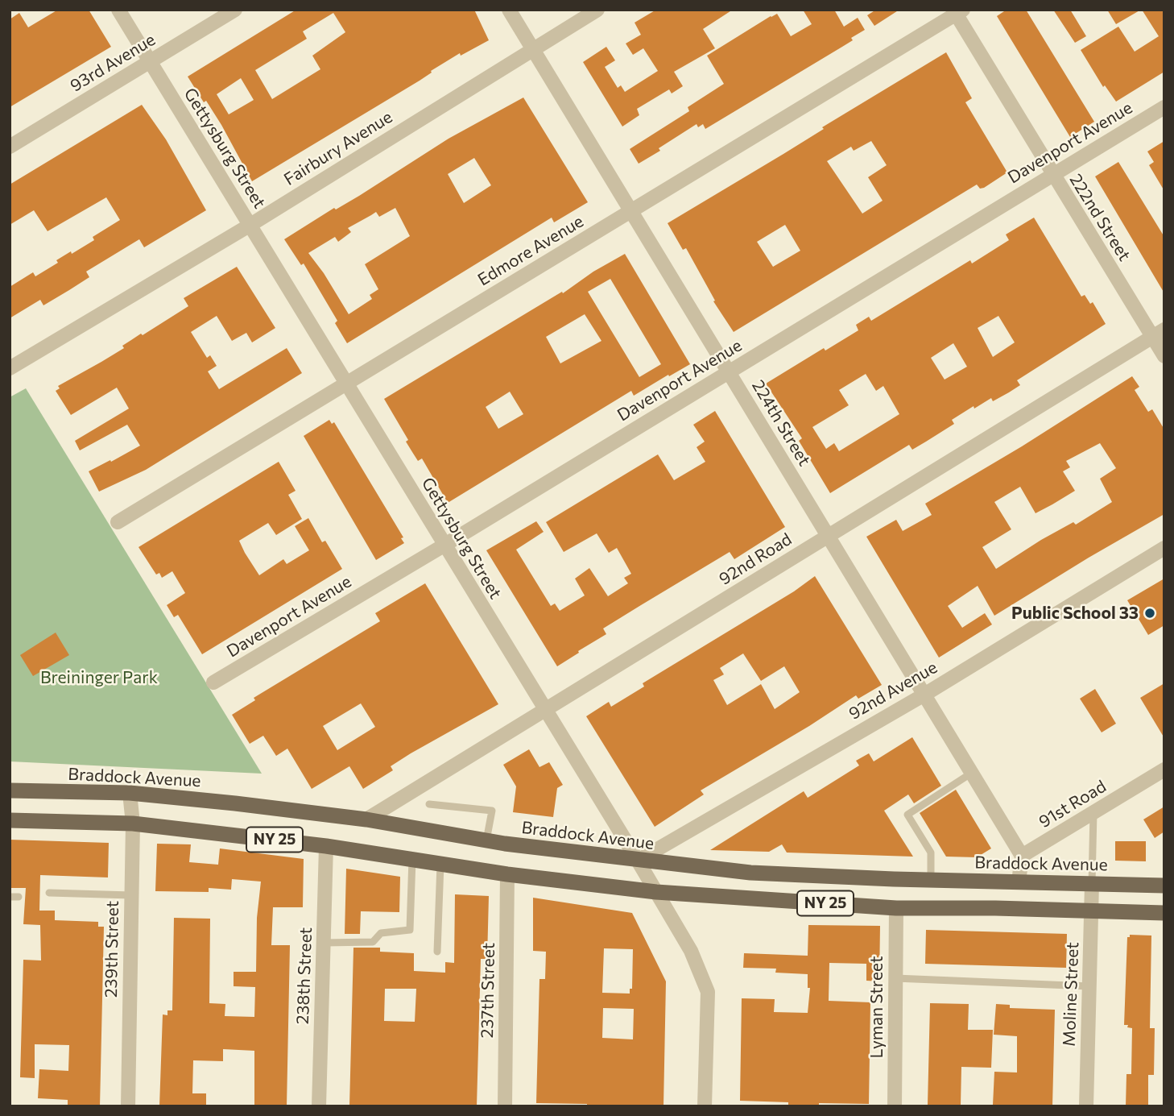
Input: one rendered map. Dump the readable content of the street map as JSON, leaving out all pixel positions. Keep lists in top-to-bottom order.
{
  "streets": {
    "main road": ["Braddock Avenue", "NY 25"],
    "street": [
      "93rd Avenue",
      "Davenport Avenue",
      "Gettysburg Street",
      "Fairbury Avenue",
      "222nd Street",
      "Edmore Avenue",
      "224th Street",
      "92nd Road",
      "92nd Avenue",
      "91st Road",
      "239th Street",
      "238th Street",
      "237th Street",
      "Moline Street",
      "Lyman Street"
    ]
  },
  "crossings": [
    ["93rd Avenue", "Gettysburg Street"],
    ["Davenport Avenue", "Gettysburg Street"],
    ["Davenport Avenue", "222nd Street"],
    ["Davenport Avenue", "224th Street"],
    ["Gettysburg Street", "Fairbury Avenue"],
    ["Gettysburg Street", "Edmore Avenue"],
    ["Gettysburg Street", "92nd Road"],
    ["Gettysburg Street", "92nd Avenue"],
    ["Gettysburg Street", "Braddock Avenue"],
    ["Gettysburg Street", "NY 25"],
    ["Fairbury Avenue", "224th Street"],
    ["222nd Street", "Edmore Avenue"],
    ["222nd Street", "92nd Road"],
    ["Edmore Avenue", "224th Street"],
    ["224th Street", "92nd Road"],
    ["224th Street", "92nd Avenue"],
    ["224th Street", "91st Road"],
    ["92nd Road", "Braddock Avenue"],
    ["92nd Avenue", "Braddock Avenue"],
    ["Braddock Avenue", "239th Street"],
    ["Braddock Avenue", "Moline Street"],
    ["NY 25", "239th Street"],
    ["NY 25", "238th Street"],
    ["NY 25", "237th Street"],
    ["NY 25", "Moline Street"],
    ["NY 25", "Lyman Street"]
  ],
  "parks": ["Breininger Park"],
  "places": ["Public School 33"]
}
